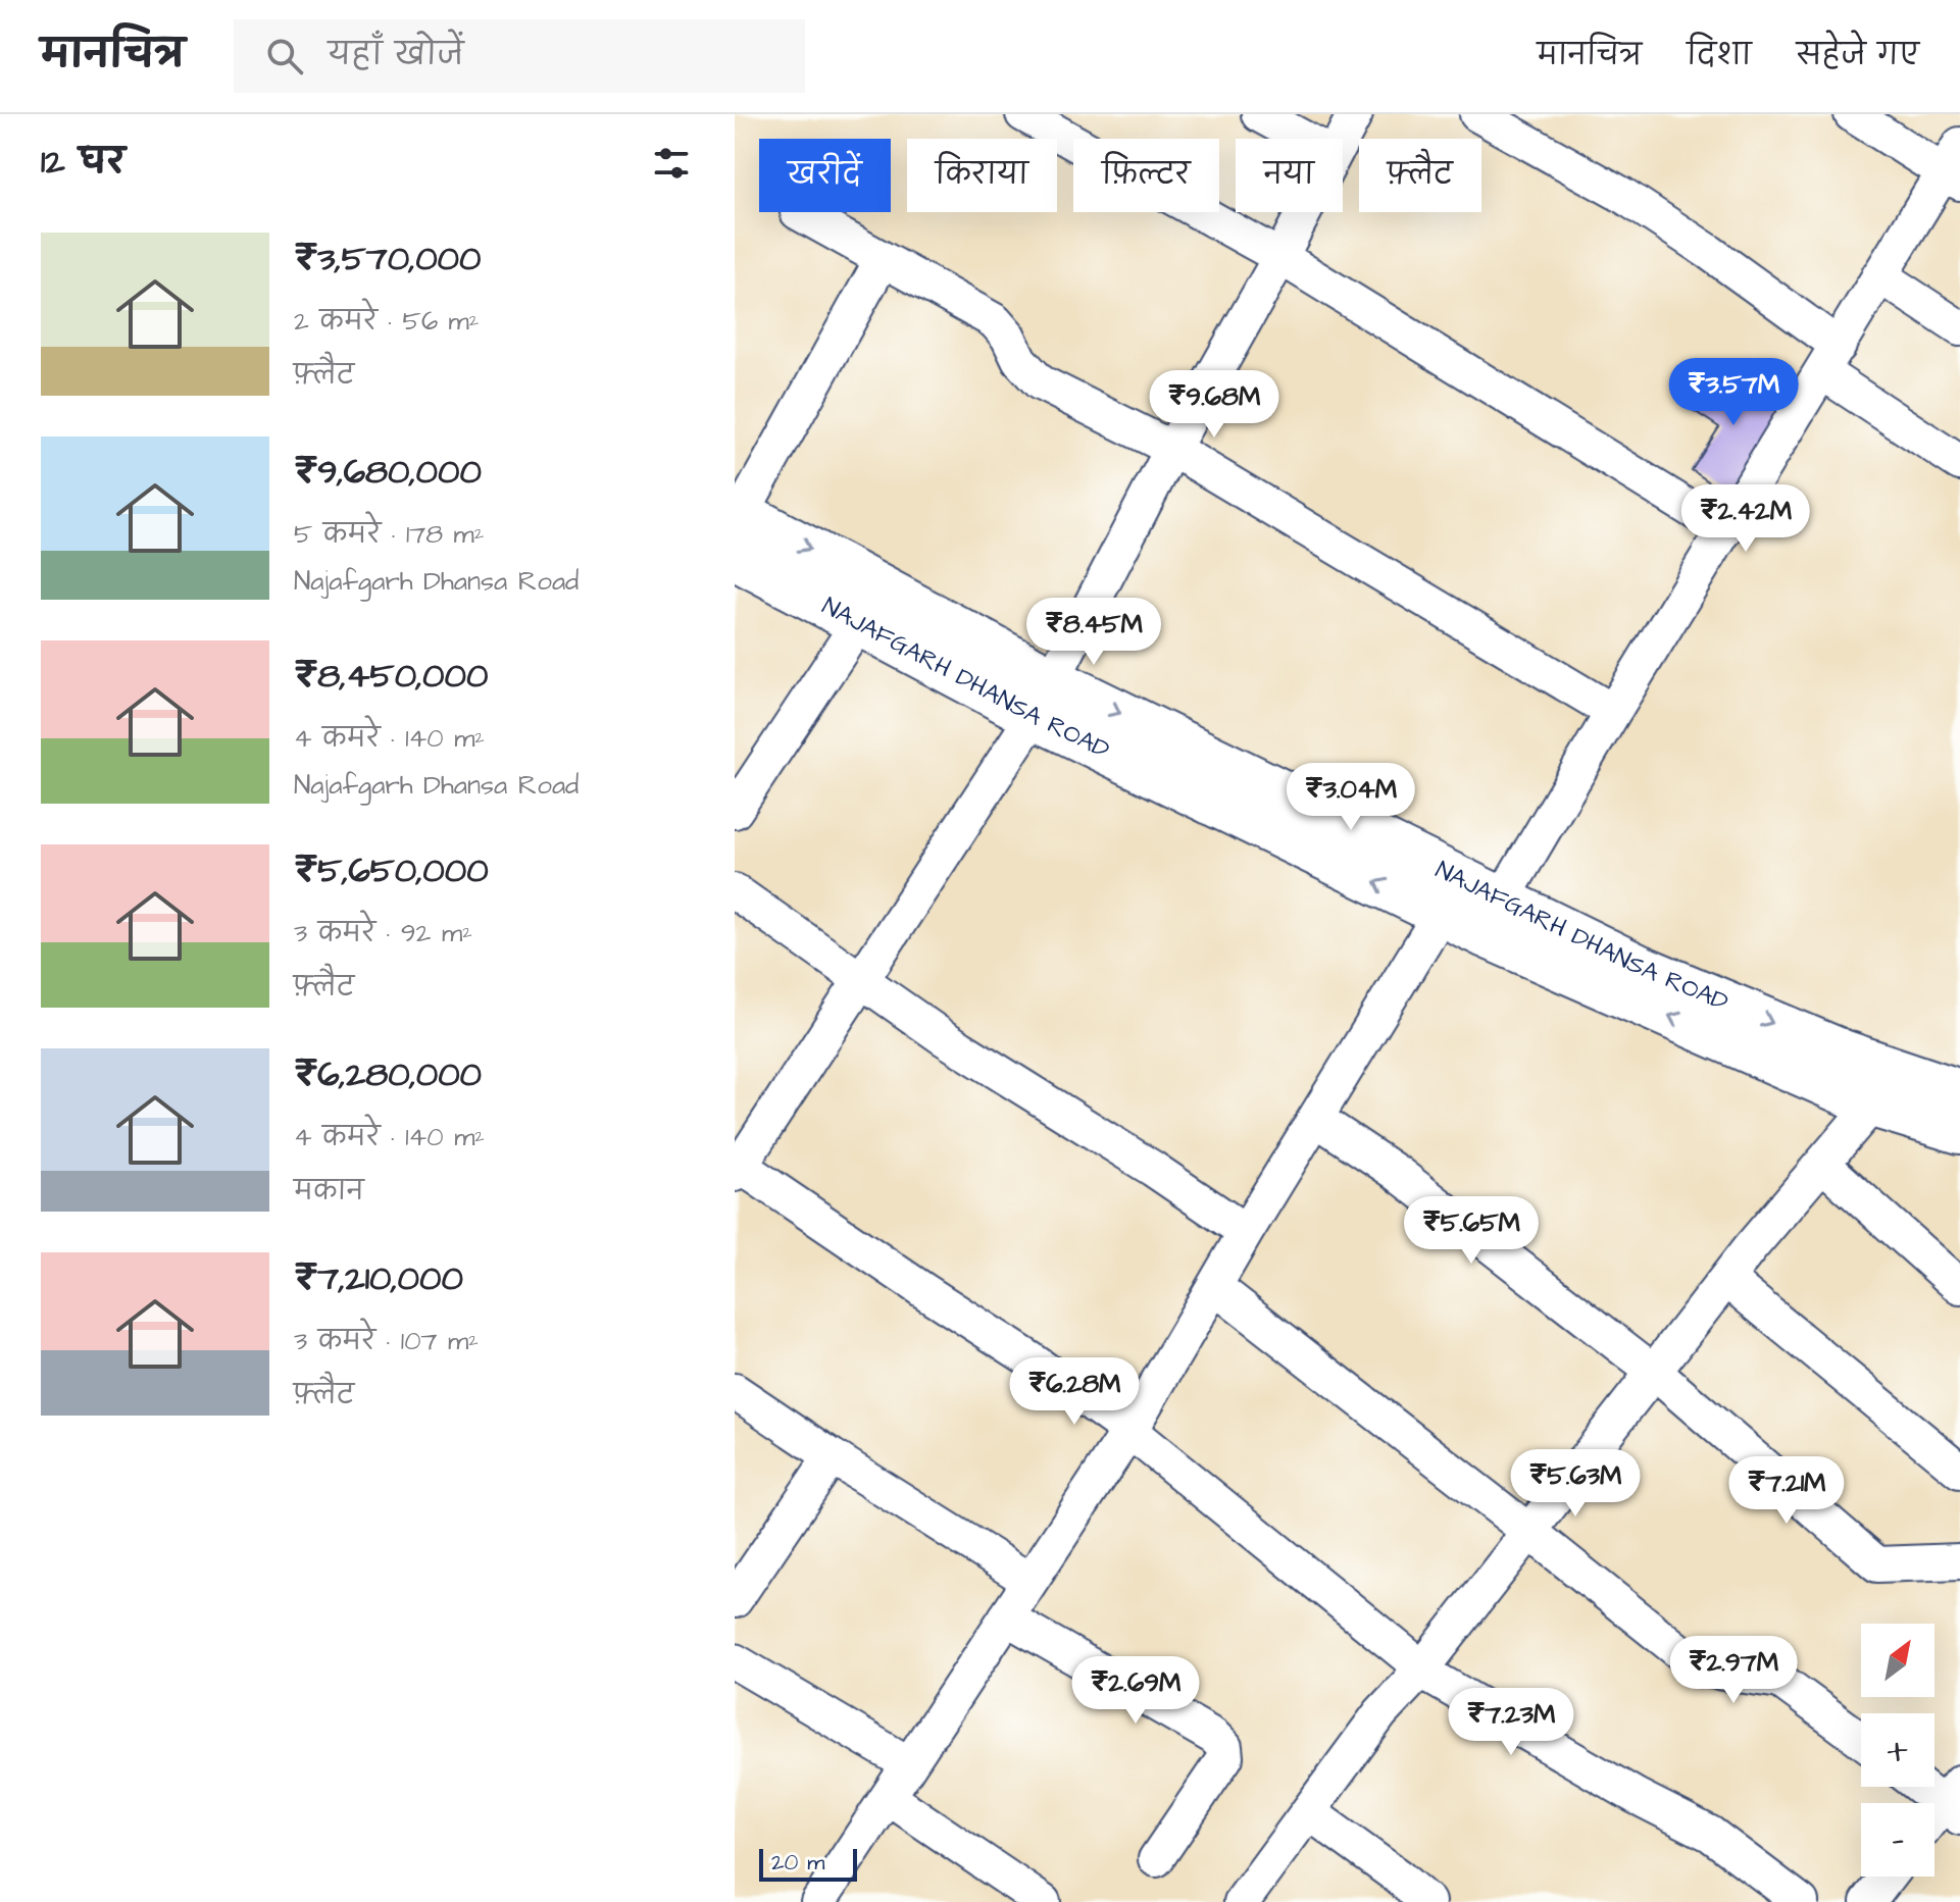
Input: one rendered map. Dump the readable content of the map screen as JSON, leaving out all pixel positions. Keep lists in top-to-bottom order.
{
  "streets": {
    "main road": ["NAJAFGARH DHANSA ROAD"]
  },
  "scale_bar": "20 m",
  "north": "top right",
  "page": {
    "header": "मानचित्र",
    "search": "यहाँ खोजें",
    "nav": ["मानचित्र", "दिशा", "सहेजे गए"],
    "heading": "12 घर",
    "chip": [
      "खरीदें",
      "किराया",
      "फ़िल्टर",
      "नया",
      "फ़्लैट"
    ],
    "list": [
      {
        "name": "₹3,570,000",
        "note": "2 कमरे · 56 m² · फ़्लैट"
      },
      {
        "name": "₹9,680,000",
        "note": "5 कमरे · 178 m² · Najafgarh Dhansa Road"
      },
      {
        "name": "₹8,450,000",
        "note": "4 कमरे · 140 m² · Najafgarh Dhansa Road"
      },
      {
        "name": "₹5,650,000",
        "note": "3 कमरे · 92 m² · फ़्लैट"
      },
      {
        "name": "₹6,280,000",
        "note": "4 कमरे · 140 m² · मकान"
      },
      {
        "name": "₹7,210,000",
        "note": "3 कमरे · 107 m² · फ़्लैट"
      }
    ],
    "price": [
      "₹3.57M",
      "₹9.68M",
      "₹2.42M",
      "₹8.45M",
      "₹3.04M",
      "₹5.65M",
      "₹6.28M",
      "₹5.63M",
      "₹7.21M",
      "₹2.97M",
      "₹2.69M",
      "₹7.23M"
    ],
    "map_buttons": ["+", "−"],
    "scale": "20 m"
  }
}
